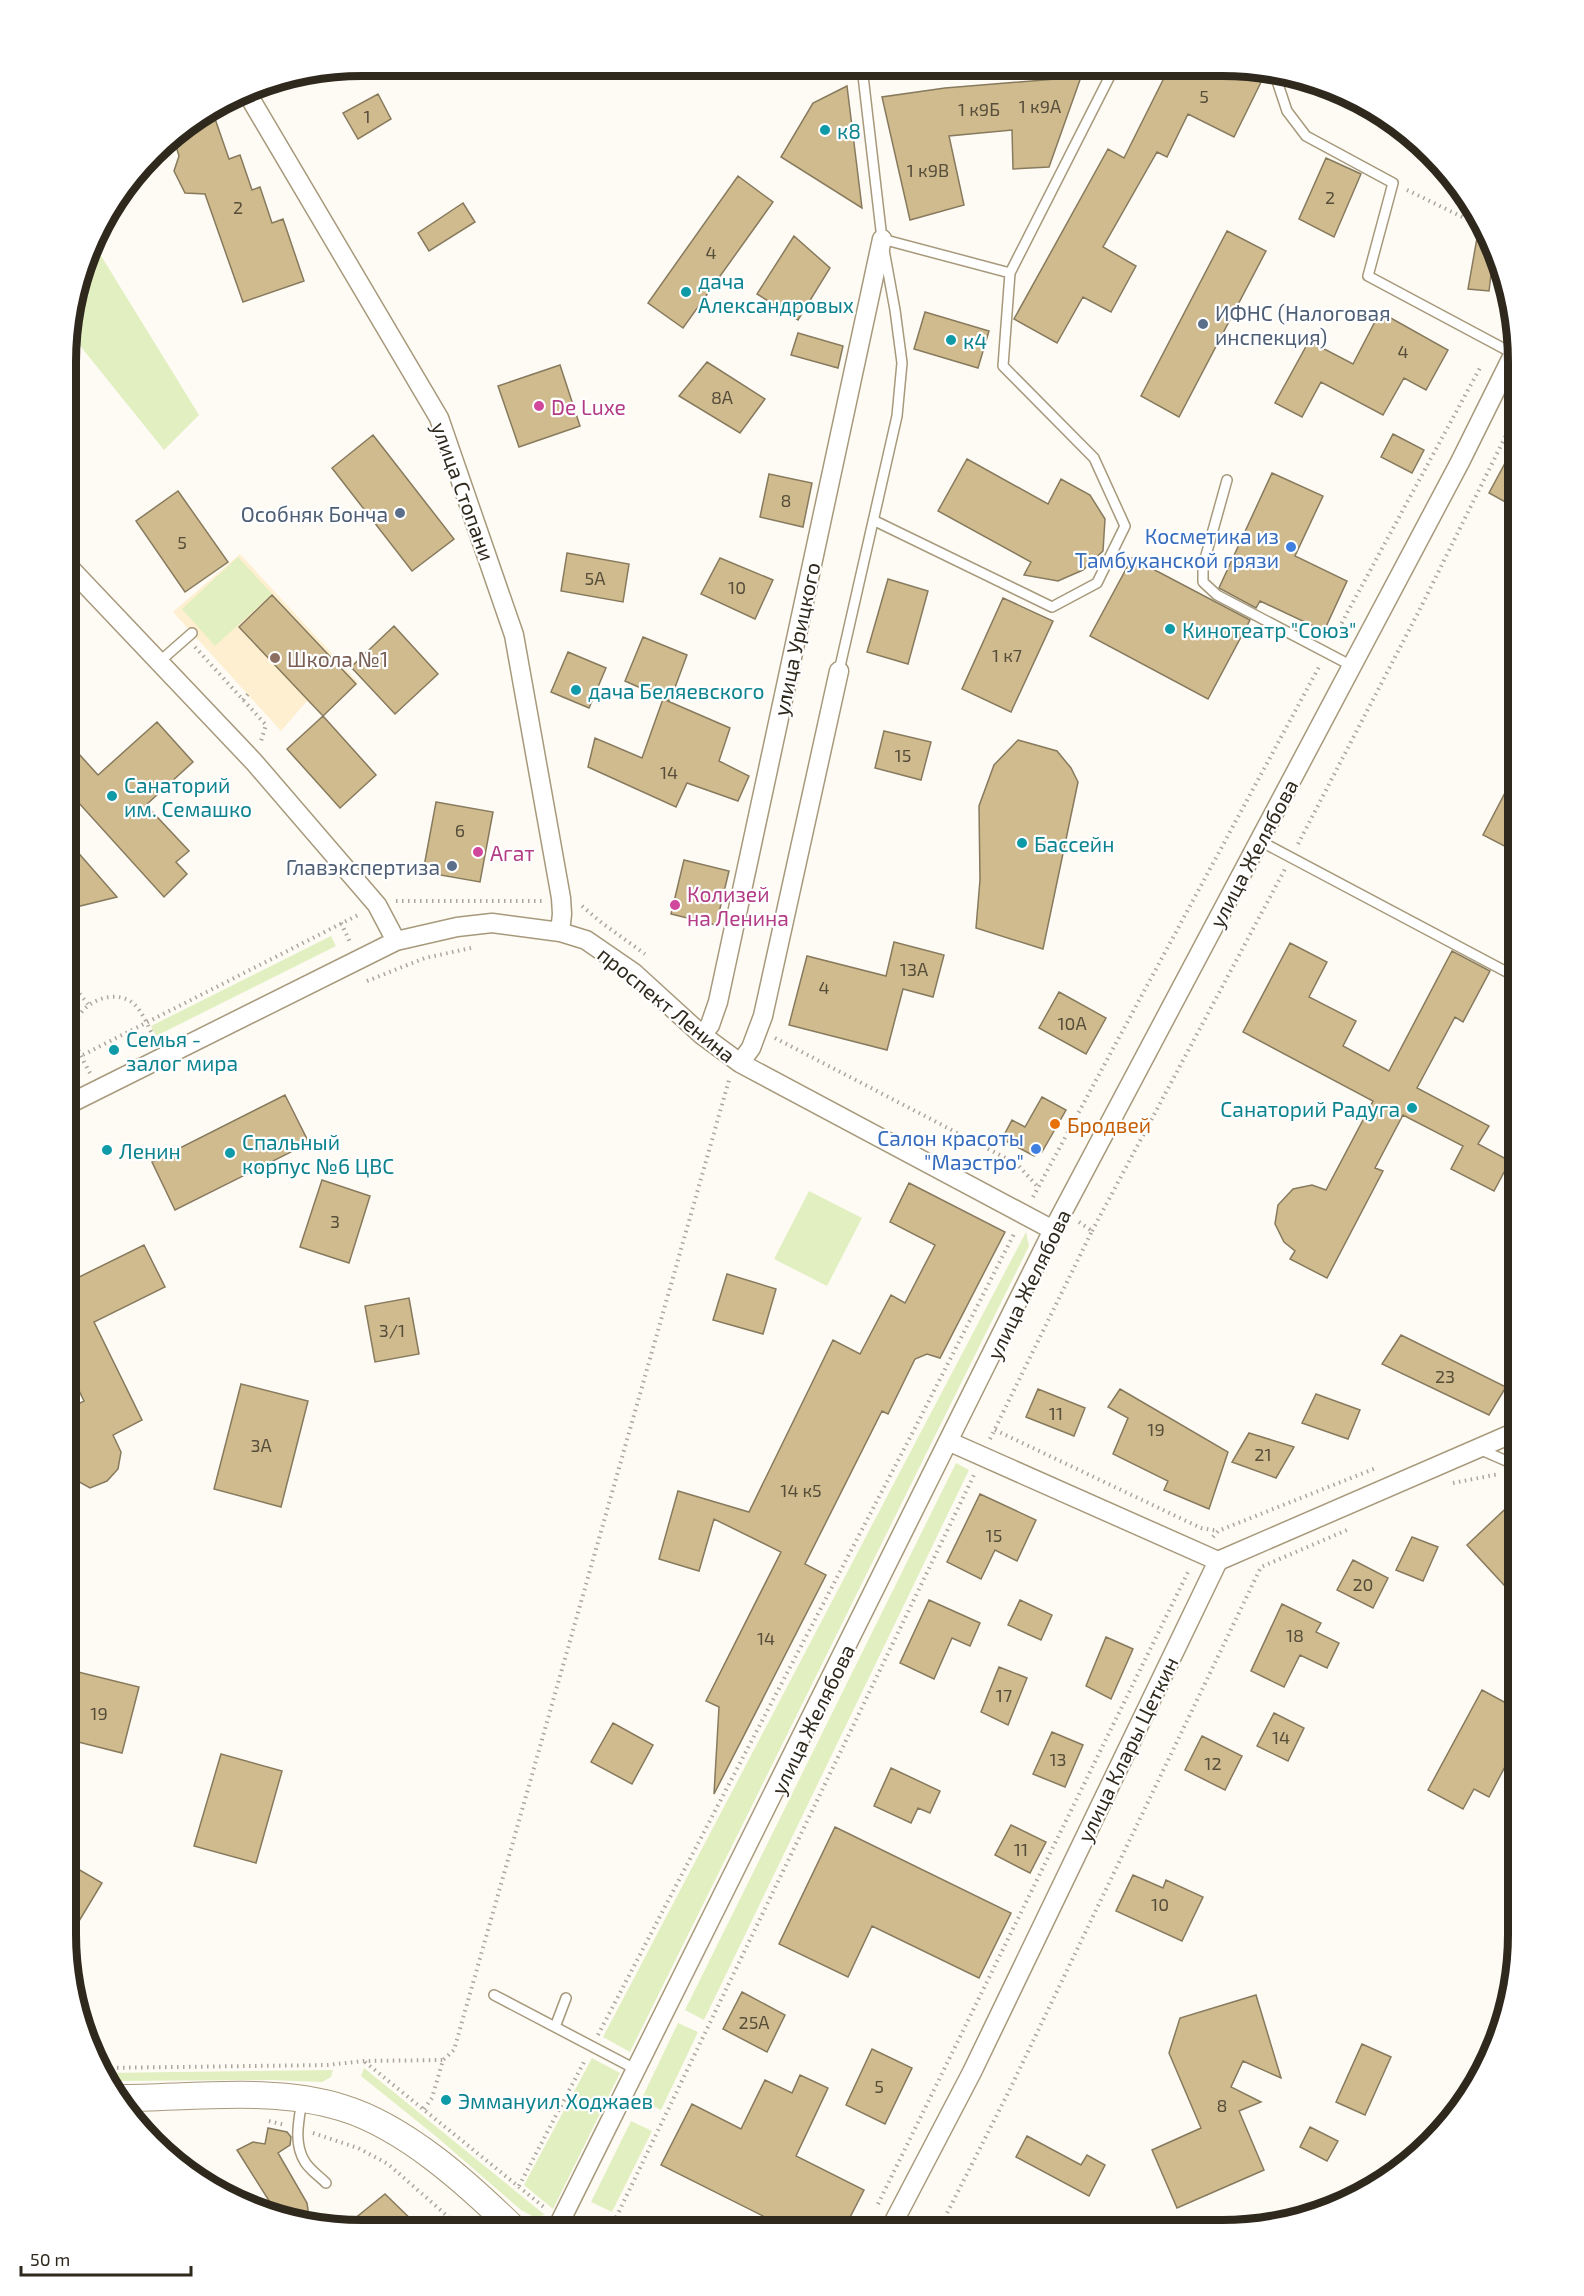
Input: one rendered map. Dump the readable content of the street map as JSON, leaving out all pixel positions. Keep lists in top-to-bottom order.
{
  "streets": {
    "street": [
      "улица Стопани",
      "улица Урицкого",
      "улица Желябова",
      "проспект Ленина",
      "улица Клары Цеткин"
    ]
  },
  "crossings": [
    ["улица Стопани", "проспект Ленина"],
    ["улица Урицкого", "проспект Ленина"],
    ["улица Желябова", "проспект Ленина"]
  ],
  "places": [
    "к8",
    "дача Александровых",
    "ИФНС (Налоговая инспекция)",
    "к4",
    "De Luxe",
    "Особняк Бонча",
    "Косметика из Тамбуканской грязи",
    "Кинотеатр \"Союз\"",
    "Школа №1",
    "дача Беляевского",
    "Санаторий им. Семашко",
    "Бассейн",
    "Агат",
    "Главэкспертиза",
    "Колизей на Ленина",
    "Семья - залог мира",
    "Cанаторий Радуга",
    "Бродвей",
    "Салон красоты \"Маэстро\"",
    "Ленин",
    "Спальный корпус №6 ЦВС",
    "Эммануил Ходжаев"
  ],
  "house_numbers": [
    "5",
    "1 к9А",
    "1 к9Б",
    "1",
    "1 к9В",
    "2",
    "2",
    "4",
    "4",
    "8А",
    "8",
    "5",
    "5А",
    "10",
    "1 к7",
    "15",
    "14",
    "6",
    "13А",
    "4",
    "10А",
    "3",
    "3/1",
    "23",
    "11",
    "19",
    "3А",
    "21",
    "14 к5",
    "15",
    "20",
    "18",
    "14",
    "17",
    "19",
    "14",
    "13",
    "12",
    "11",
    "10",
    "25А",
    "5",
    "8"
  ],
  "scale_bar": "50 m"
}
